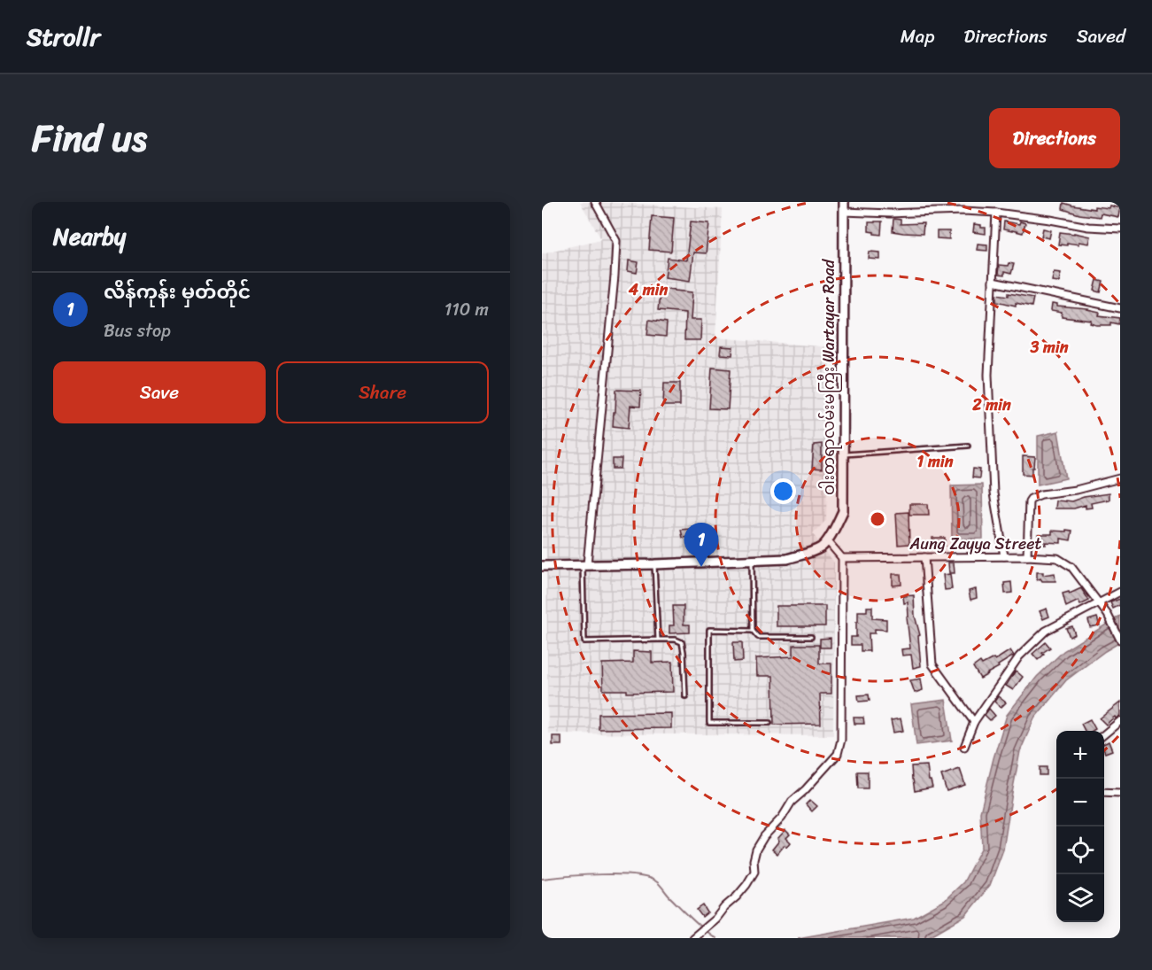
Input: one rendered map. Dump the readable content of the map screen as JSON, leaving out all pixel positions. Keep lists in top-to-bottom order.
{
  "streets": {
    "street": ["ဝါးတရာလမ်းမကြီး Wartayar Road", "Aung Zayya Street"]
  },
  "page": {
    "header": "Strollr",
    "nav": ["Map", "Directions", "Saved"],
    "title": "Find us",
    "buttons": [
      "Directions",
      ["Save", "Share"]
    ],
    "heading": "Nearby",
    "list": [
      {
        "mark": "1",
        "name": "လိန်ကုန်း မှတ်တိုင်",
        "note": "Bus stop",
        "value": "110 m"
      }
    ],
    "pins": "1",
    "map_buttons": ["+", "−"]
  },
  "rings": [
    "4 min",
    "3 min",
    "2 min",
    "1 min"
  ]
}
